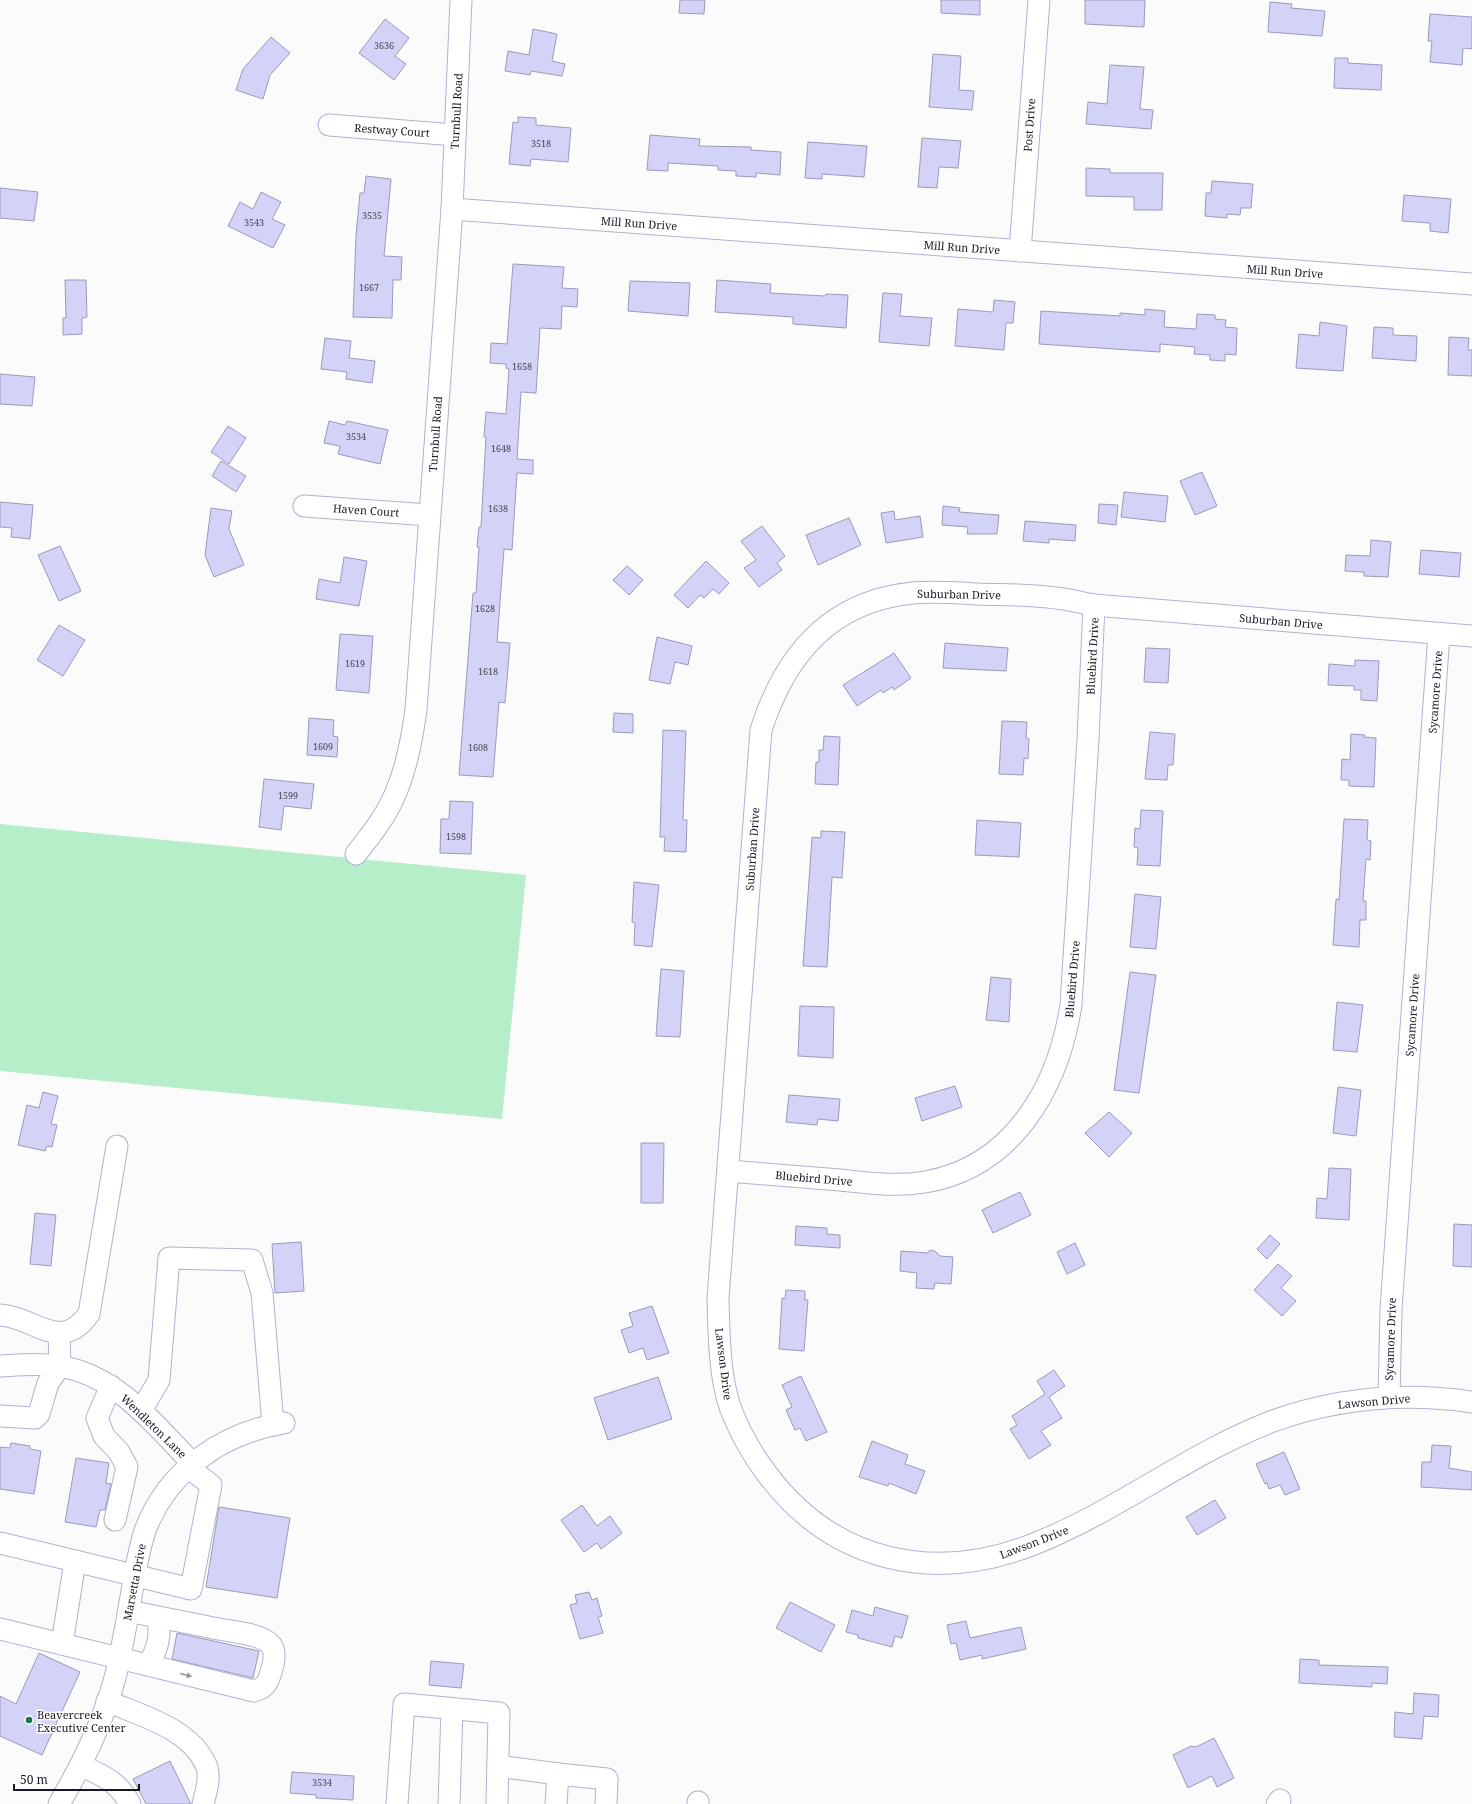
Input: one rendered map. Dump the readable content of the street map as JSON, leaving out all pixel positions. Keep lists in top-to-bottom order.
{
  "streets": {
    "street": [
      "Turnbull Road",
      "Post Drive",
      "Restway Court",
      "Mill Run Drive",
      "Haven Court",
      "Suburban Drive",
      "Bluebird Drive",
      "Sycamore Drive",
      "Lawson Drive",
      "Wendleton Lane",
      "Marsetta Drive"
    ]
  },
  "crossings": [
    ["Turnbull Road", "Restway Court"],
    ["Turnbull Road", "Mill Run Drive"],
    ["Turnbull Road", "Haven Court"],
    ["Post Drive", "Mill Run Drive"],
    ["Suburban Drive", "Bluebird Drive"],
    ["Suburban Drive", "Sycamore Drive"],
    ["Suburban Drive", "Lawson Drive"],
    ["Bluebird Drive", "Lawson Drive"],
    ["Sycamore Drive", "Lawson Drive"],
    ["Wendleton Lane", "Marsetta Drive"]
  ],
  "places": ["Beavercreek Executive Center"],
  "house_numbers": [
    "3636",
    "3518",
    "3535",
    "3543",
    "1667",
    "1658",
    "3534",
    "1648",
    "1638",
    "1628",
    "1619",
    "1618",
    "1609",
    "1608",
    "1599",
    "1598",
    "3534"
  ],
  "scale_bar": "50 m"
}
